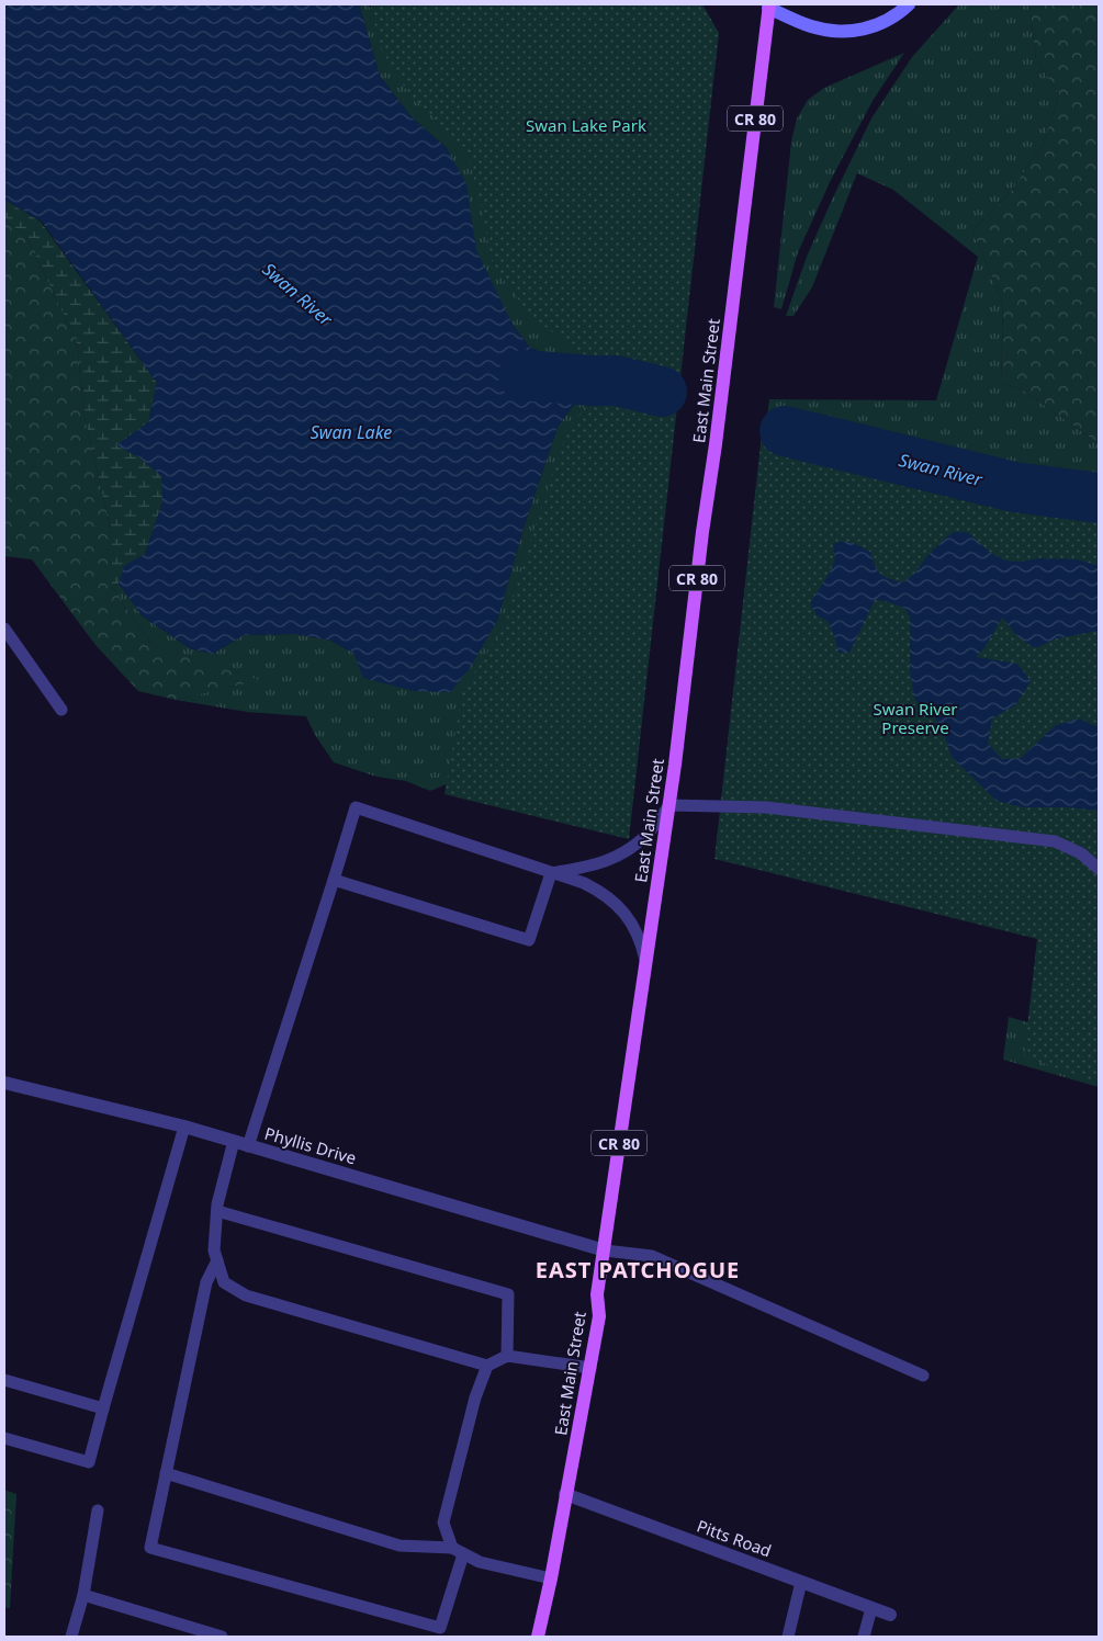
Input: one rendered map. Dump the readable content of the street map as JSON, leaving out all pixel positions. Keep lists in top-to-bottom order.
{
  "streets": {
    "main road": ["CR 80", "East Main Street"],
    "street": ["Phyllis Drive", "Pitts Road"]
  },
  "crossings": [
    ["East Main Street", "Phyllis Drive"],
    ["East Main Street", "Pitts Road"]
  ],
  "districts": ["EAST PATCHOGUE"],
  "water": ["Swan River", "Swan Lake"],
  "parks": ["Swan Lake Park", "Swan River Preserve"]
}
